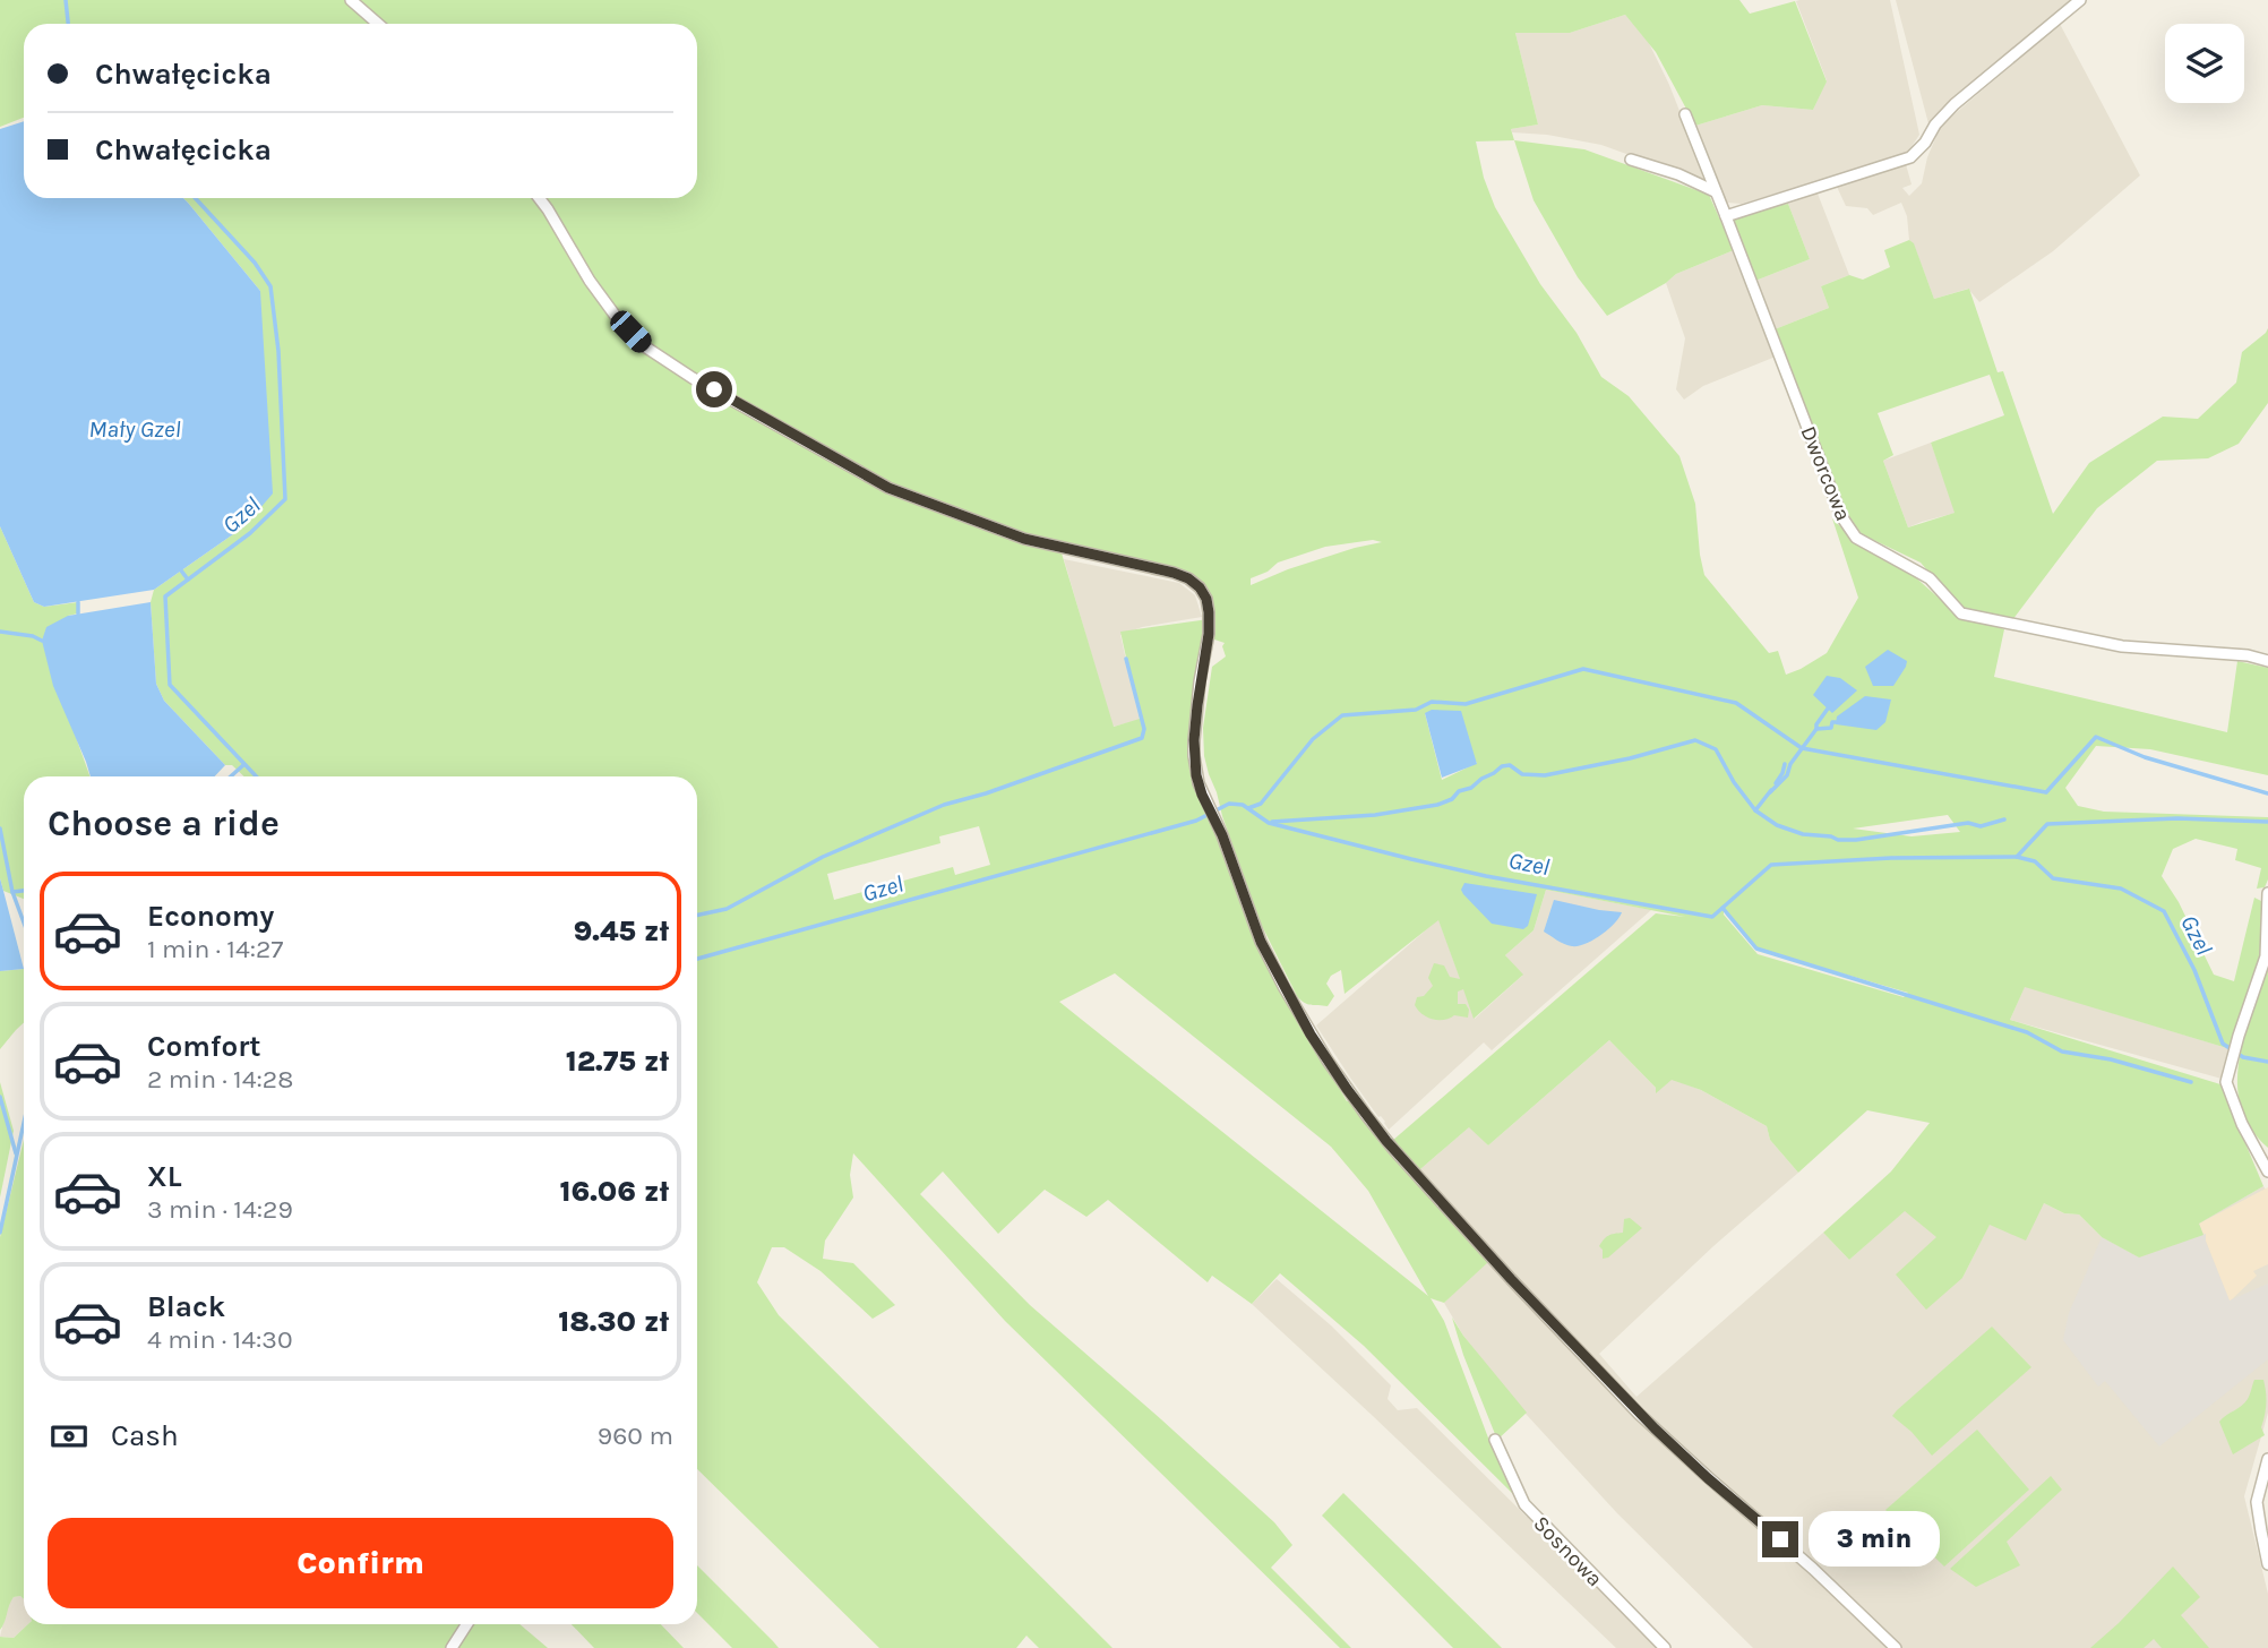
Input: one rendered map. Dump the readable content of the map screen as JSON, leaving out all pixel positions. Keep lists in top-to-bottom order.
{
  "streets": {
    "street": ["Dworcowa", "Sosnowa"]
  },
  "water": ["Mały Gzel", "Gzel"],
  "page": {
    "banner": ["Chwałęcicka", "Chwałęcicka"],
    "heading": "Choose a ride",
    "list": [
      {
        "name": "Economy",
        "note": "1 min · 14:27",
        "value": "9.45 zł"
      },
      {
        "name": "Comfort",
        "note": "2 min · 14:28",
        "value": "12.75 zł"
      },
      {
        "name": "XL",
        "note": "3 min · 14:29",
        "value": "16.06 zł"
      },
      {
        "name": "Black",
        "note": "4 min · 14:30",
        "value": "18.30 zł"
      }
    ],
    "pay": ["Cash", "960 m"],
    "buttons": "Confirm",
    "bubble": "3 min"
  }
}
